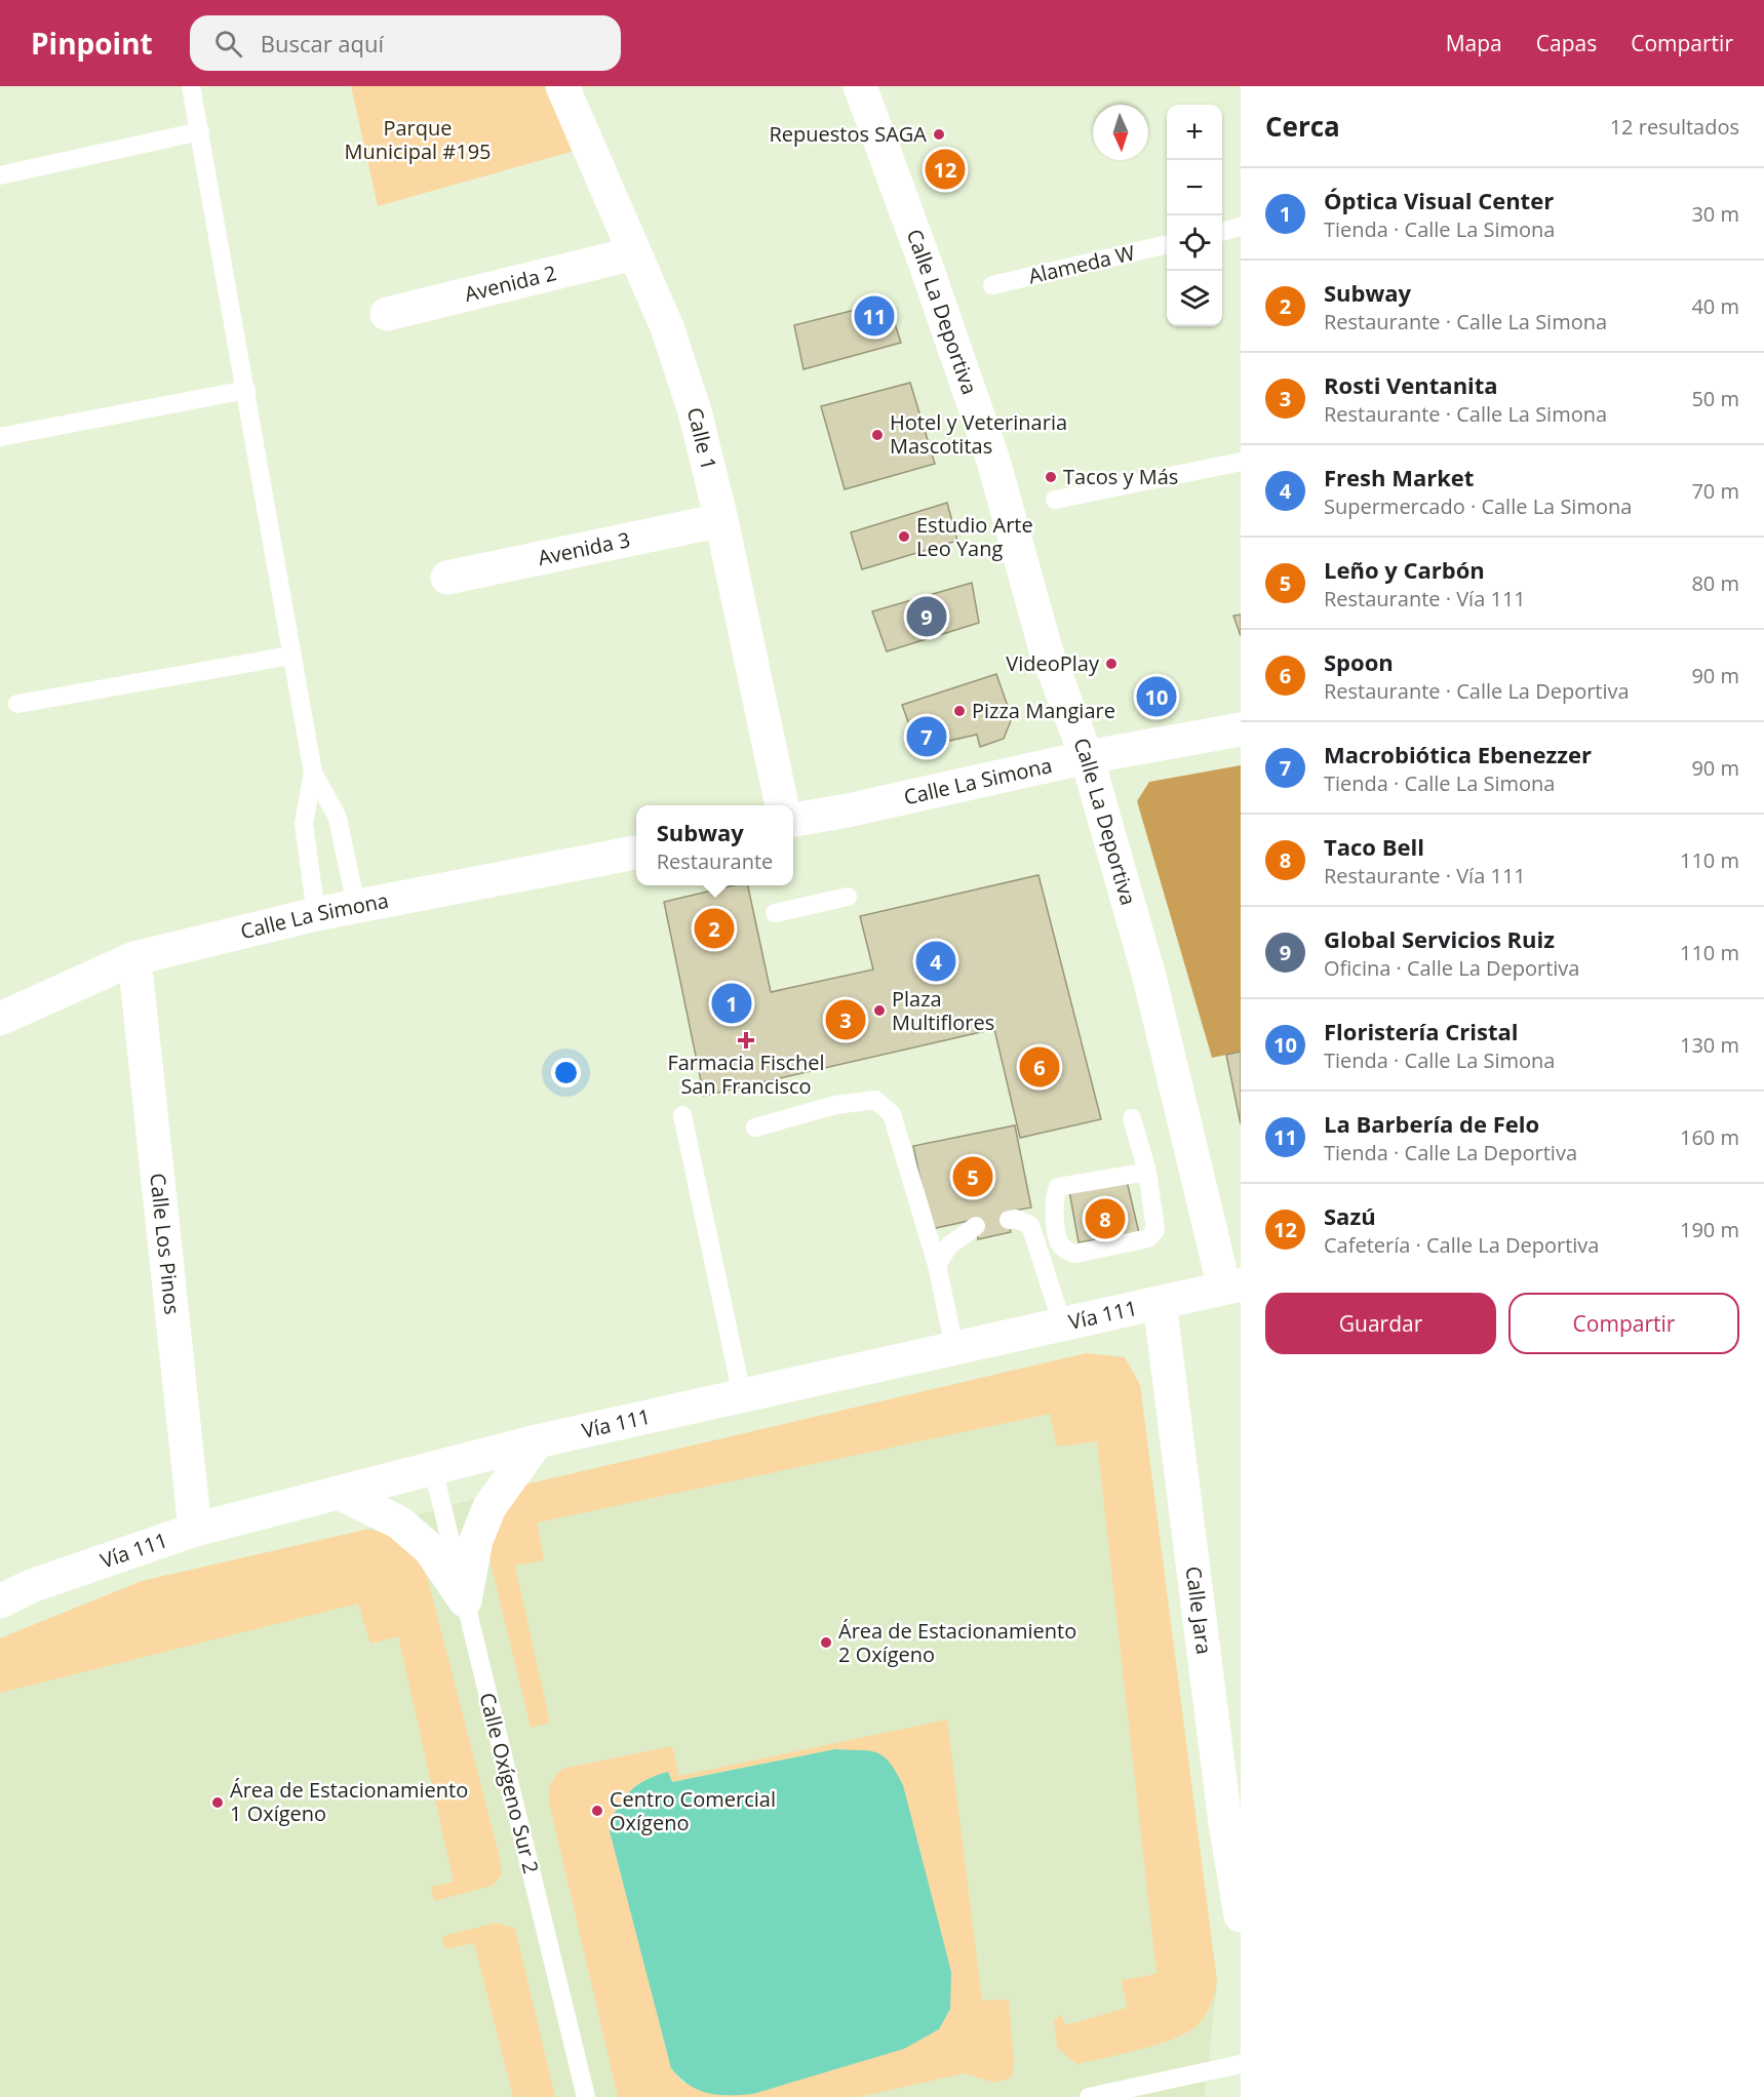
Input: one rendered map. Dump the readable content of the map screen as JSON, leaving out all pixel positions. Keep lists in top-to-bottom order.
{
  "streets": {
    "street": [
      "Avenida 2",
      "Calle La Deportiva",
      "Calle 1",
      "Avenida 3",
      "Calle La Simona",
      "Calle Los Pinos",
      "Vía 111",
      "Calle Jara"
    ],
    "lane": ["Alameda W", "Calle Oxígeno Sur 2"]
  },
  "crossings": [
    ["Avenida 2", "Calle 1"],
    ["Calle La Deportiva", "Calle La Simona"],
    ["Calle La Deportiva", "Vía 111"],
    ["Calle 1", "Avenida 3"],
    ["Calle La Simona", "Calle Los Pinos"],
    ["Calle Los Pinos", "Vía 111"],
    ["Vía 111", "Calle Jara"],
    ["Vía 111", "Calle Oxígeno Sur 2"]
  ],
  "parks": ["Parque Municipal #195"],
  "places": {
    "other": [
      "Repuestos SAGA",
      "Hotel y Veterinaria Mascotitas",
      "Tacos y Más",
      "Estudio Arte Leo Yang",
      "VideoPlay",
      "Pizza Mangiare",
      "Plaza Multiflores",
      "Área de Estacionamiento 2 Oxígeno",
      "Área de Estacionamiento 1 Oxígeno",
      "Centro Comercial Oxígeno"
    ],
    "health": ["Farmacia Fischel San Francisco"]
  },
  "north": "bottom",
  "page": {
    "header": "Pinpoint",
    "search": "Buscar aquí",
    "nav": ["Mapa", "Capas", "Compartir"],
    "heading": ["Cerca", "12 resultados"],
    "map_buttons": ["+", "−"],
    "pins": [
      "12",
      "11",
      "9",
      "10",
      "7",
      "2",
      "4",
      "1",
      "3",
      "6",
      "5",
      "8"
    ],
    "list": [
      {
        "mark": "1",
        "name": "Óptica Visual Center",
        "note": "Tienda · Calle La Simona",
        "value": "30 m"
      },
      {
        "mark": "2",
        "name": "Subway",
        "note": "Restaurante · Calle La Simona",
        "value": "40 m"
      },
      {
        "mark": "3",
        "name": "Rosti Ventanita",
        "note": "Restaurante · Calle La Simona",
        "value": "50 m"
      },
      {
        "mark": "4",
        "name": "Fresh Market",
        "note": "Supermercado · Calle La Simona",
        "value": "70 m"
      },
      {
        "mark": "5",
        "name": "Leño y Carbón",
        "note": "Restaurante · Vía 111",
        "value": "80 m"
      },
      {
        "mark": "6",
        "name": "Spoon",
        "note": "Restaurante · Calle La Deportiva",
        "value": "90 m"
      },
      {
        "mark": "7",
        "name": "Macrobiótica Ebenezzer",
        "note": "Tienda · Calle La Simona",
        "value": "90 m"
      },
      {
        "mark": "8",
        "name": "Taco Bell",
        "note": "Restaurante · Vía 111",
        "value": "110 m"
      },
      {
        "mark": "9",
        "name": "Global Servicios Ruiz",
        "note": "Oficina · Calle La Deportiva",
        "value": "110 m"
      },
      {
        "mark": "10",
        "name": "Floristería Cristal",
        "note": "Tienda · Calle La Simona",
        "value": "130 m"
      },
      {
        "mark": "11",
        "name": "La Barbería de Felo",
        "note": "Tienda · Calle La Deportiva",
        "value": "160 m"
      },
      {
        "mark": "12",
        "name": "Sazú",
        "note": "Cafetería · Calle La Deportiva",
        "value": "190 m"
      }
    ],
    "popup": ["Subway", "Restaurante"],
    "buttons": ["Guardar", "Compartir"]
  }
}
